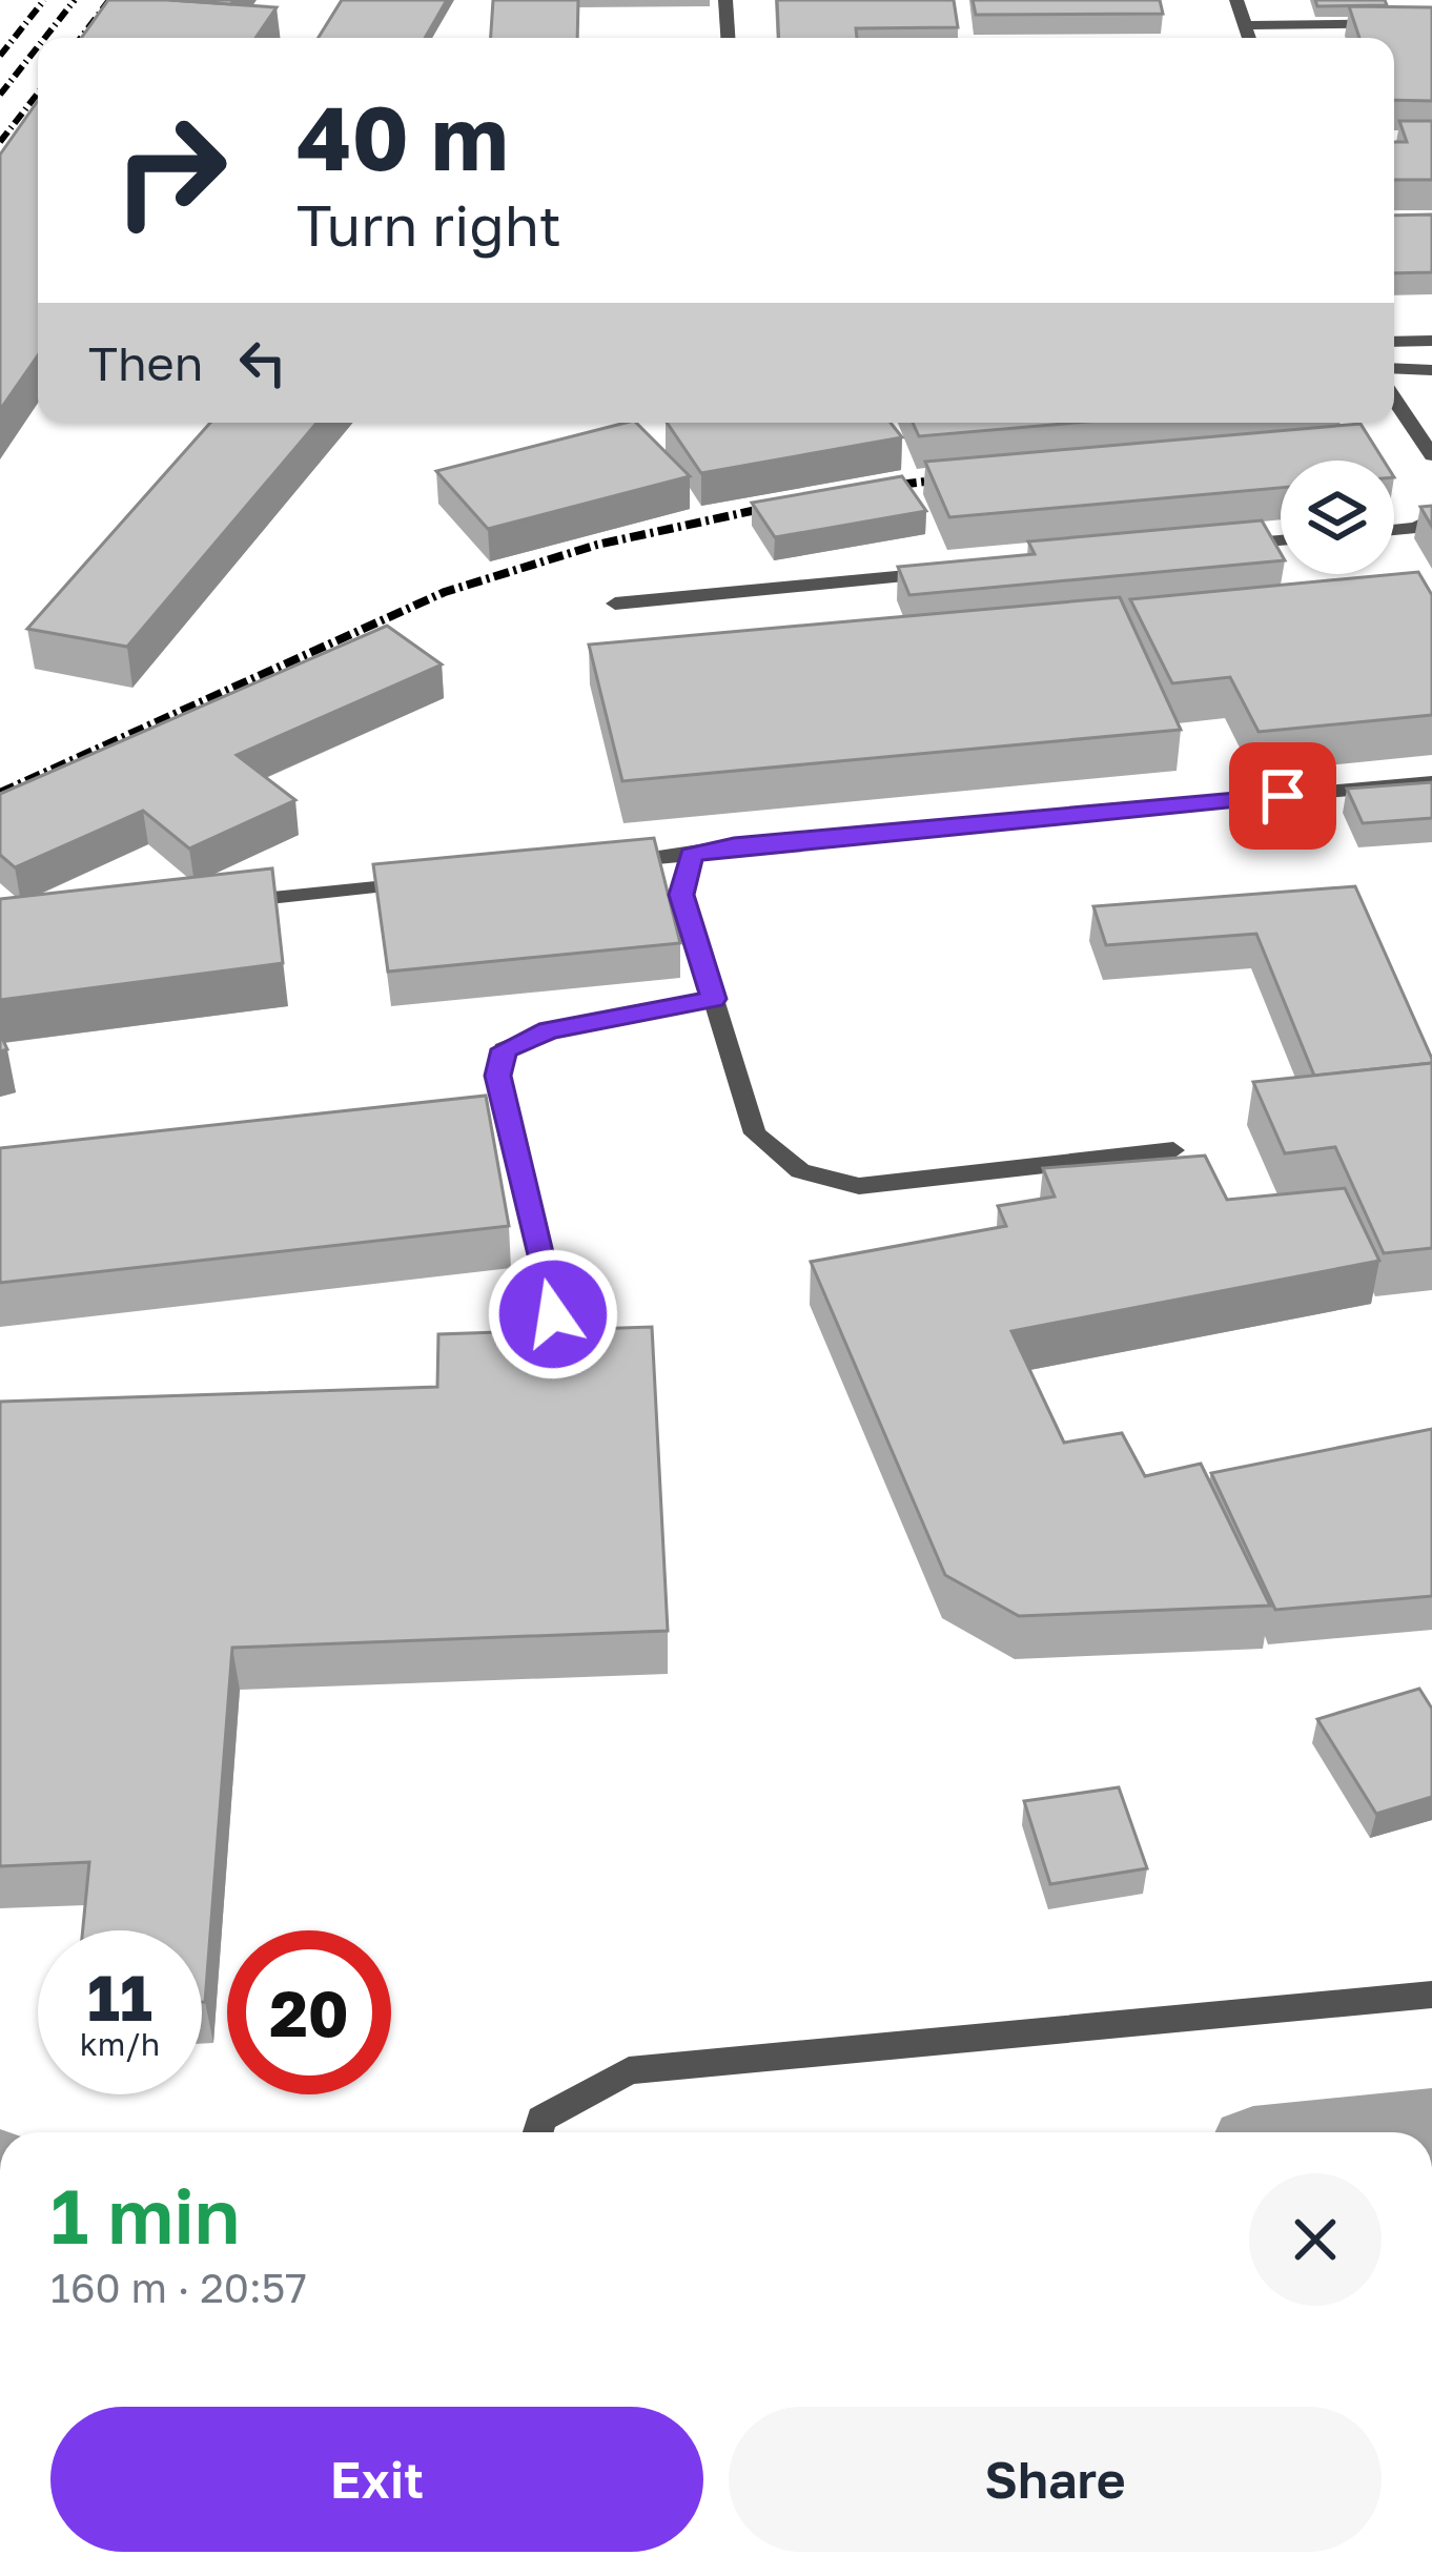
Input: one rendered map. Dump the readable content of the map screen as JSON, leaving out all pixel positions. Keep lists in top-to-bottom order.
{
  "page": {
    "turn": ["40 m", "Turn right"],
    "then": "Then",
    "speed": "11 km/h",
    "limit": "20",
    "heading": ["1 min", "160 m · 20:57"],
    "buttons": ["Exit", "Share"]
  }
}
